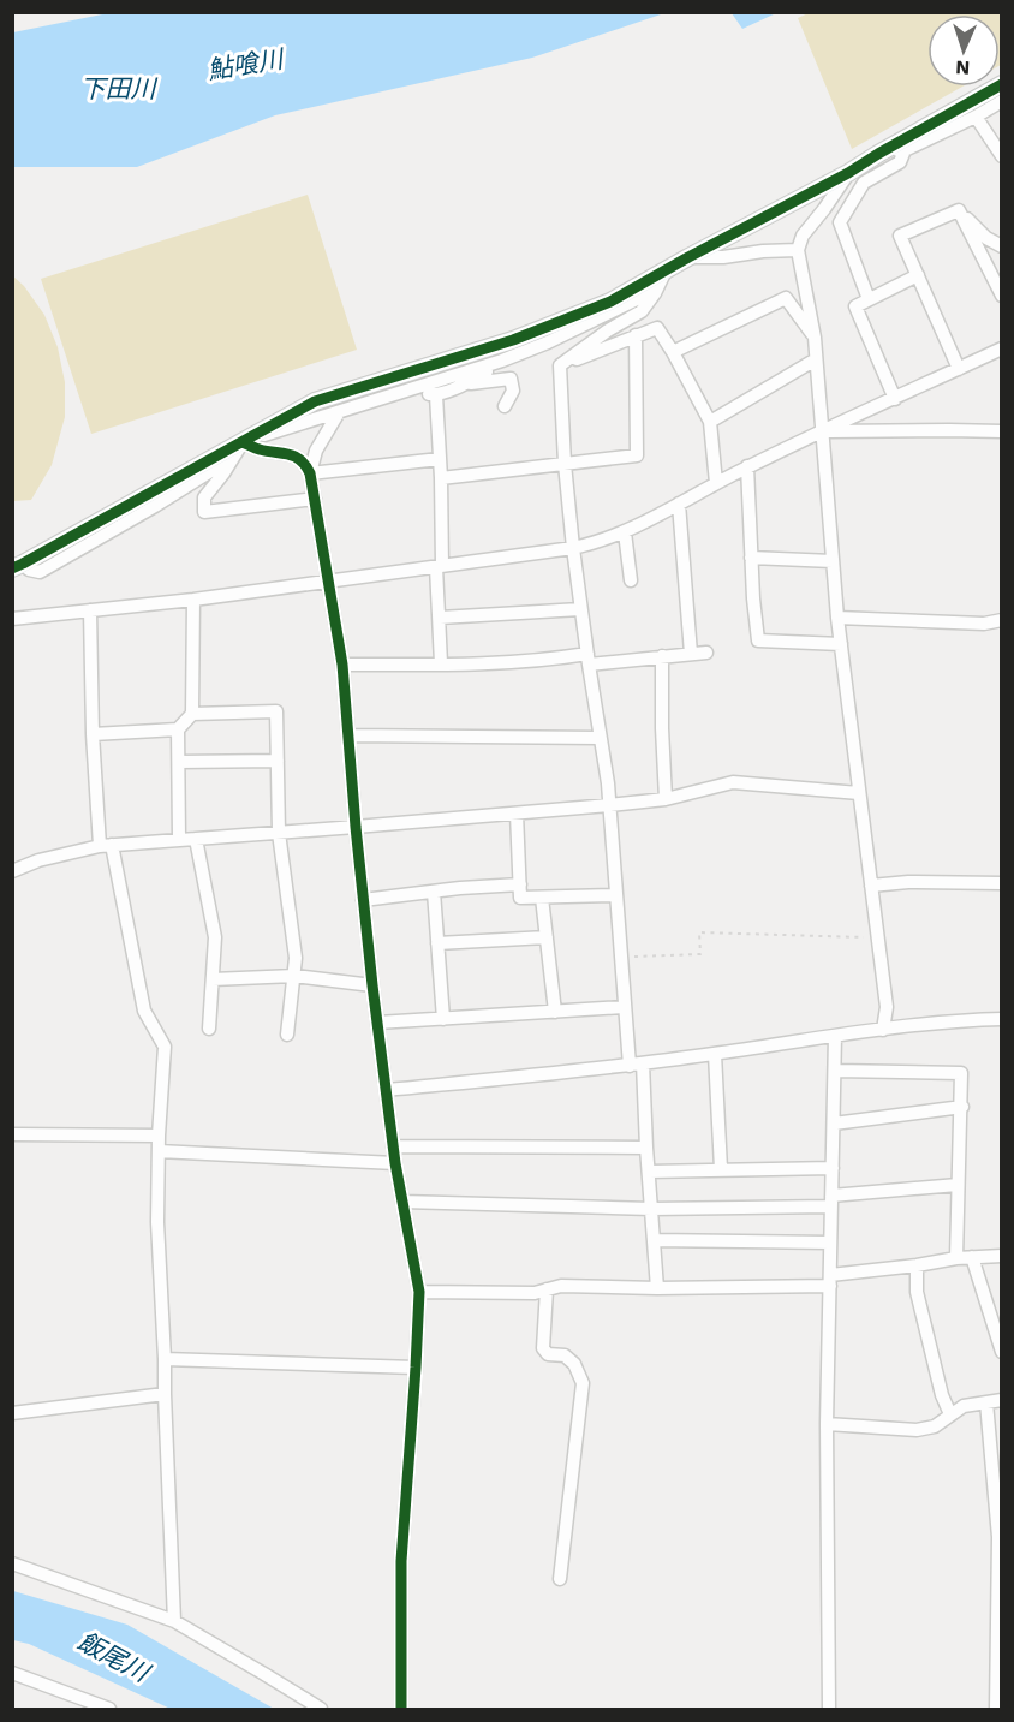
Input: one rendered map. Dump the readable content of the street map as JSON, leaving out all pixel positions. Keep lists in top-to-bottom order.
{
  "water": ["鮎喰川", "下田川", "飯尾川"],
  "north": "bottom"
}
